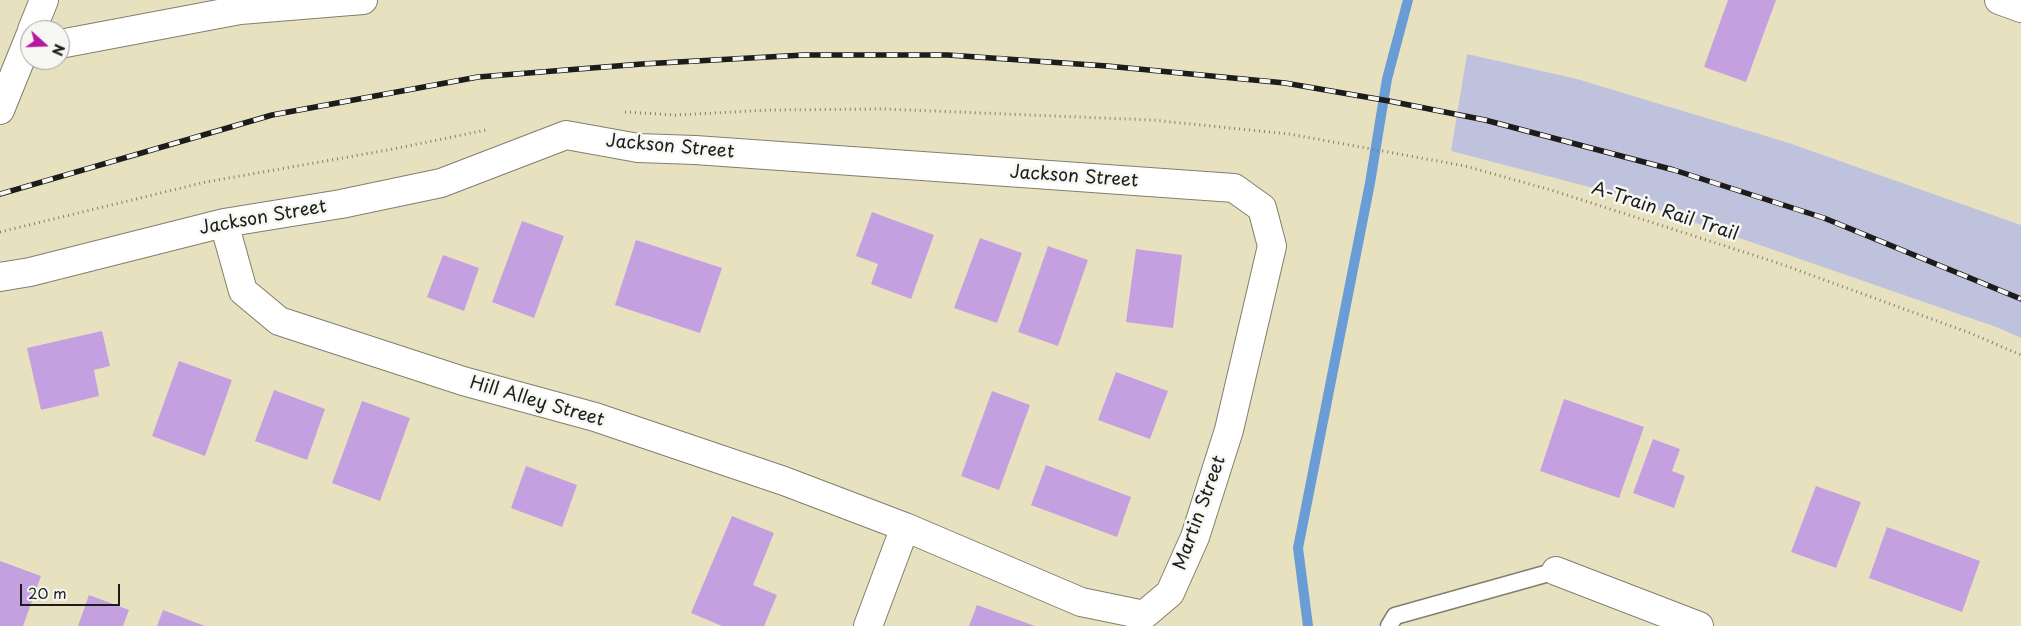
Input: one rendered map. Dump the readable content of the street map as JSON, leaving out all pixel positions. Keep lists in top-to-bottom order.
{
  "streets": {
    "street": ["Jackson Street", "Hill Alley Street", "Martin Street"],
    "path": ["A-Train Rail Trail"]
  },
  "crossings": [
    ["Jackson Street", "Hill Alley Street"],
    ["Jackson Street", "Martin Street"],
    ["Hill Alley Street", "Martin Street"]
  ],
  "scale_bar": "20 m",
  "north": "right"
}
